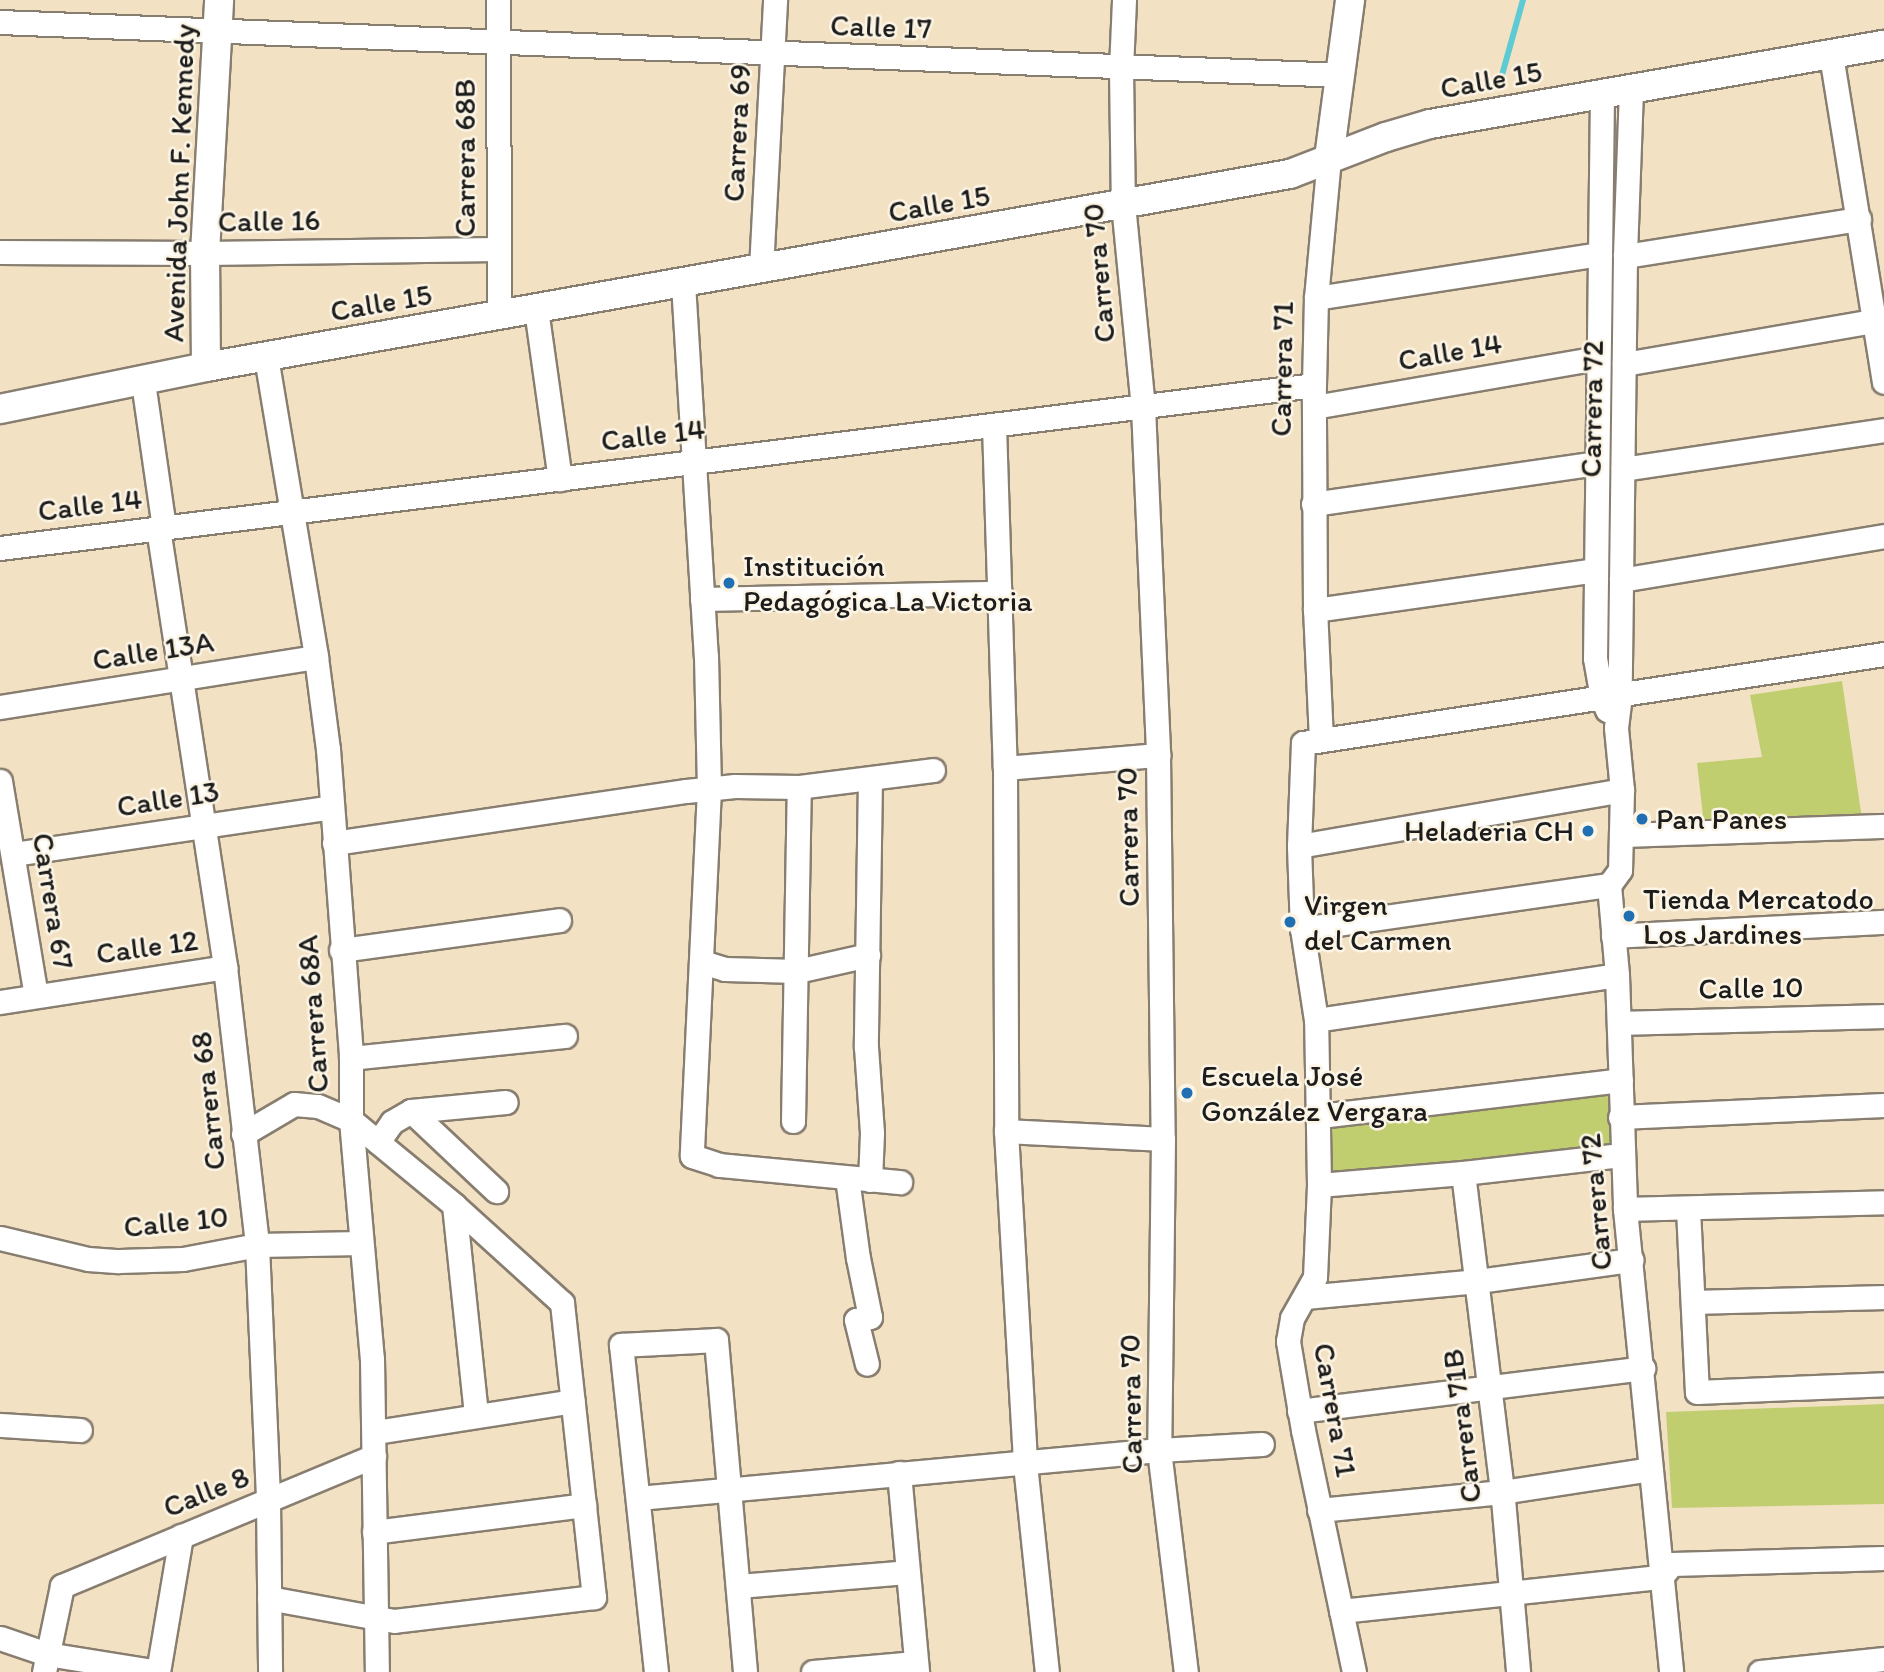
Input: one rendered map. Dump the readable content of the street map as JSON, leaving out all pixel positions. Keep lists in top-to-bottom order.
{
  "streets": {
    "street": [
      "Calle 17",
      "Calle 15",
      "Carrera 69",
      "Carrera 68B",
      "Avenida John F. Kennedy",
      "Calle 16",
      "Carrera 70",
      "Calle 14",
      "Carrera 71",
      "Carrera 72",
      "Calle 13A",
      "Calle 13",
      "Carrera 67",
      "Calle 12",
      "Calle 10",
      "Carrera 68A",
      "Carrera 68",
      "Carrera 71B",
      "Calle 8"
    ]
  },
  "crossings": [
    ["Calle 17", "Carrera 69"],
    ["Calle 17", "Carrera 68B"],
    ["Calle 17", "Avenida John F. Kennedy"],
    ["Calle 17", "Carrera 70"],
    ["Calle 17", "Carrera 71"],
    ["Calle 15", "Carrera 69"],
    ["Calle 15", "Carrera 68B"],
    ["Calle 15", "Avenida John F. Kennedy"],
    ["Calle 15", "Carrera 70"],
    ["Calle 15", "Carrera 71"],
    ["Calle 15", "Carrera 72"],
    ["Calle 15", "Carrera 68A"],
    ["Calle 15", "Carrera 68"],
    ["Carrera 68B", "Calle 16"],
    ["Avenida John F. Kennedy", "Calle 16"],
    ["Carrera 70", "Calle 14"],
    ["Calle 14", "Carrera 71"],
    ["Calle 14", "Carrera 72"],
    ["Calle 14", "Carrera 68A"],
    ["Calle 14", "Carrera 68"],
    ["Carrera 72", "Calle 10"],
    ["Calle 13A", "Carrera 68A"],
    ["Calle 13A", "Carrera 68"],
    ["Calle 13", "Carrera 67"],
    ["Calle 13", "Carrera 68A"],
    ["Calle 13", "Carrera 68"],
    ["Carrera 67", "Calle 12"],
    ["Calle 12", "Carrera 68"],
    ["Calle 10", "Carrera 68A"],
    ["Calle 10", "Carrera 68"],
    ["Carrera 68A", "Calle 8"],
    ["Carrera 68", "Calle 8"]
  ],
  "places": [
    "Institución Pedagógica La Victoria",
    "Pan Panes",
    "Heladeria CH",
    "Tienda Mercatodo Los Jardines",
    "Virgen del Carmen",
    "Escuela José González Vergara"
  ]
}
